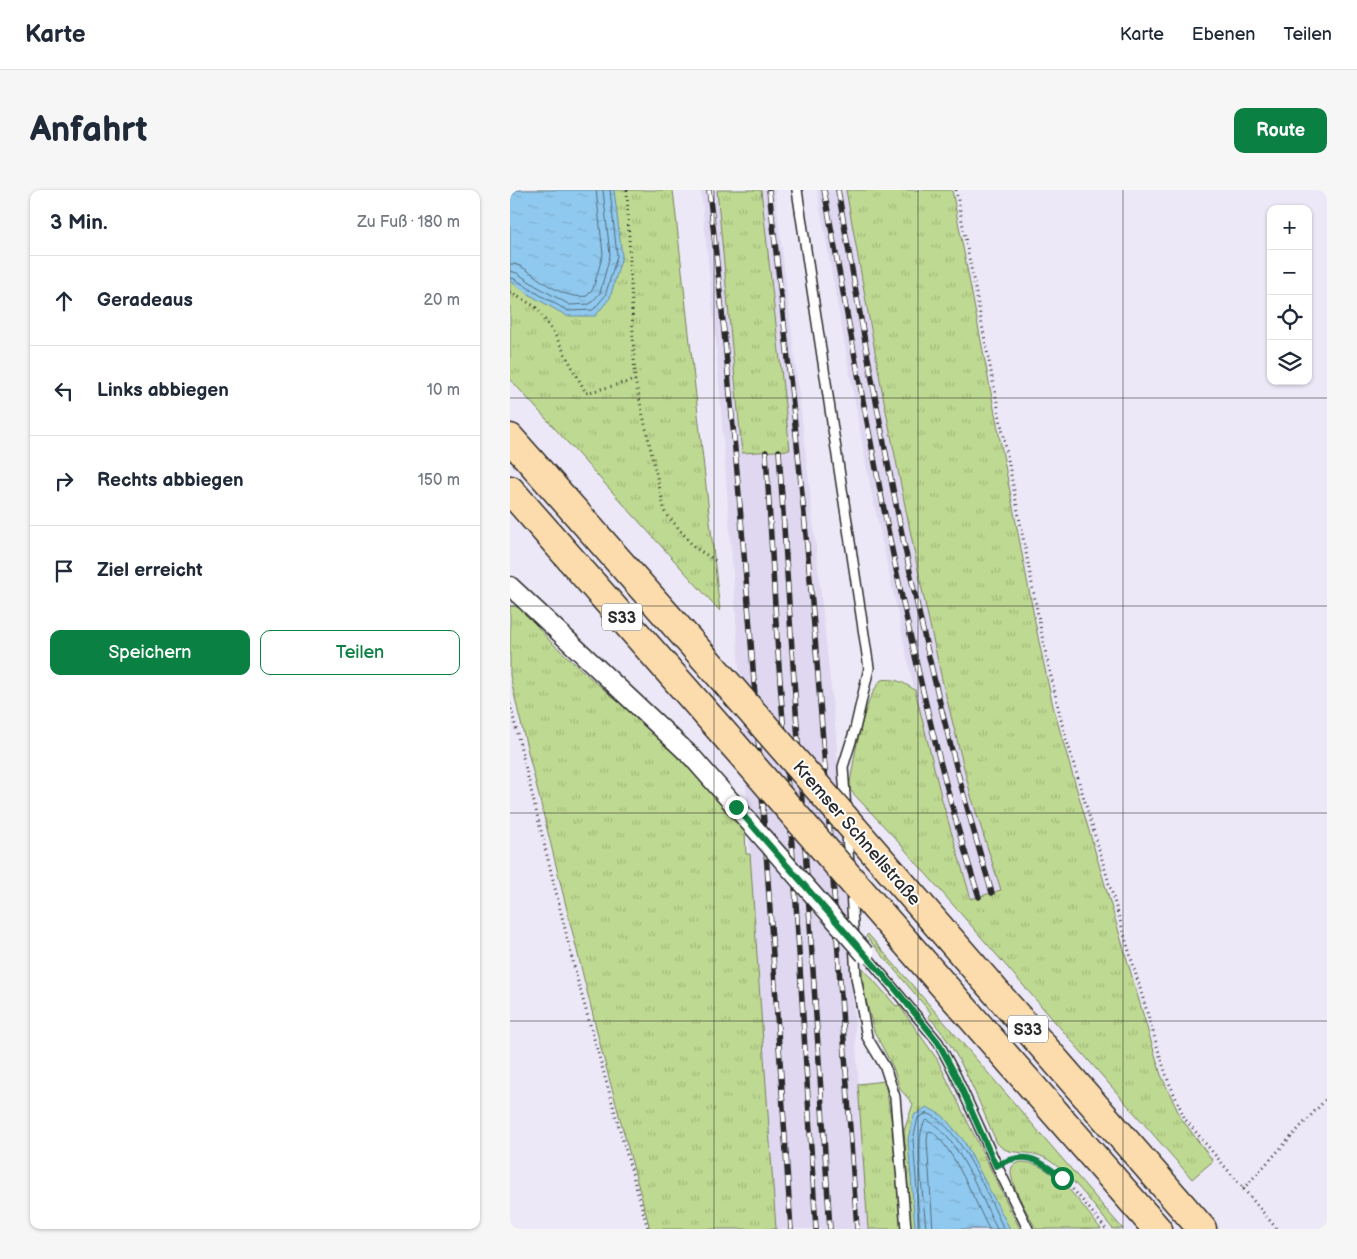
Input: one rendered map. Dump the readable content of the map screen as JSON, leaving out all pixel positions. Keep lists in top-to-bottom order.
{
  "streets": {
    "highway": ["S33", "Kremser Schnellstraße"]
  },
  "page": {
    "header": "Karte",
    "nav": ["Karte", "Ebenen", "Teilen"],
    "buttons": [
      "Route",
      ["Speichern", "Teilen"]
    ],
    "title": "Anfahrt",
    "heading": ["3 Min.", "Zu Fuß · 180 m"],
    "map_buttons": ["+", "−"],
    "list": [
      ["Geradeaus", "20 m"],
      ["Links abbiegen", "10 m"],
      ["Rechts abbiegen", "150 m"],
      "Ziel erreicht"
    ]
  }
}
